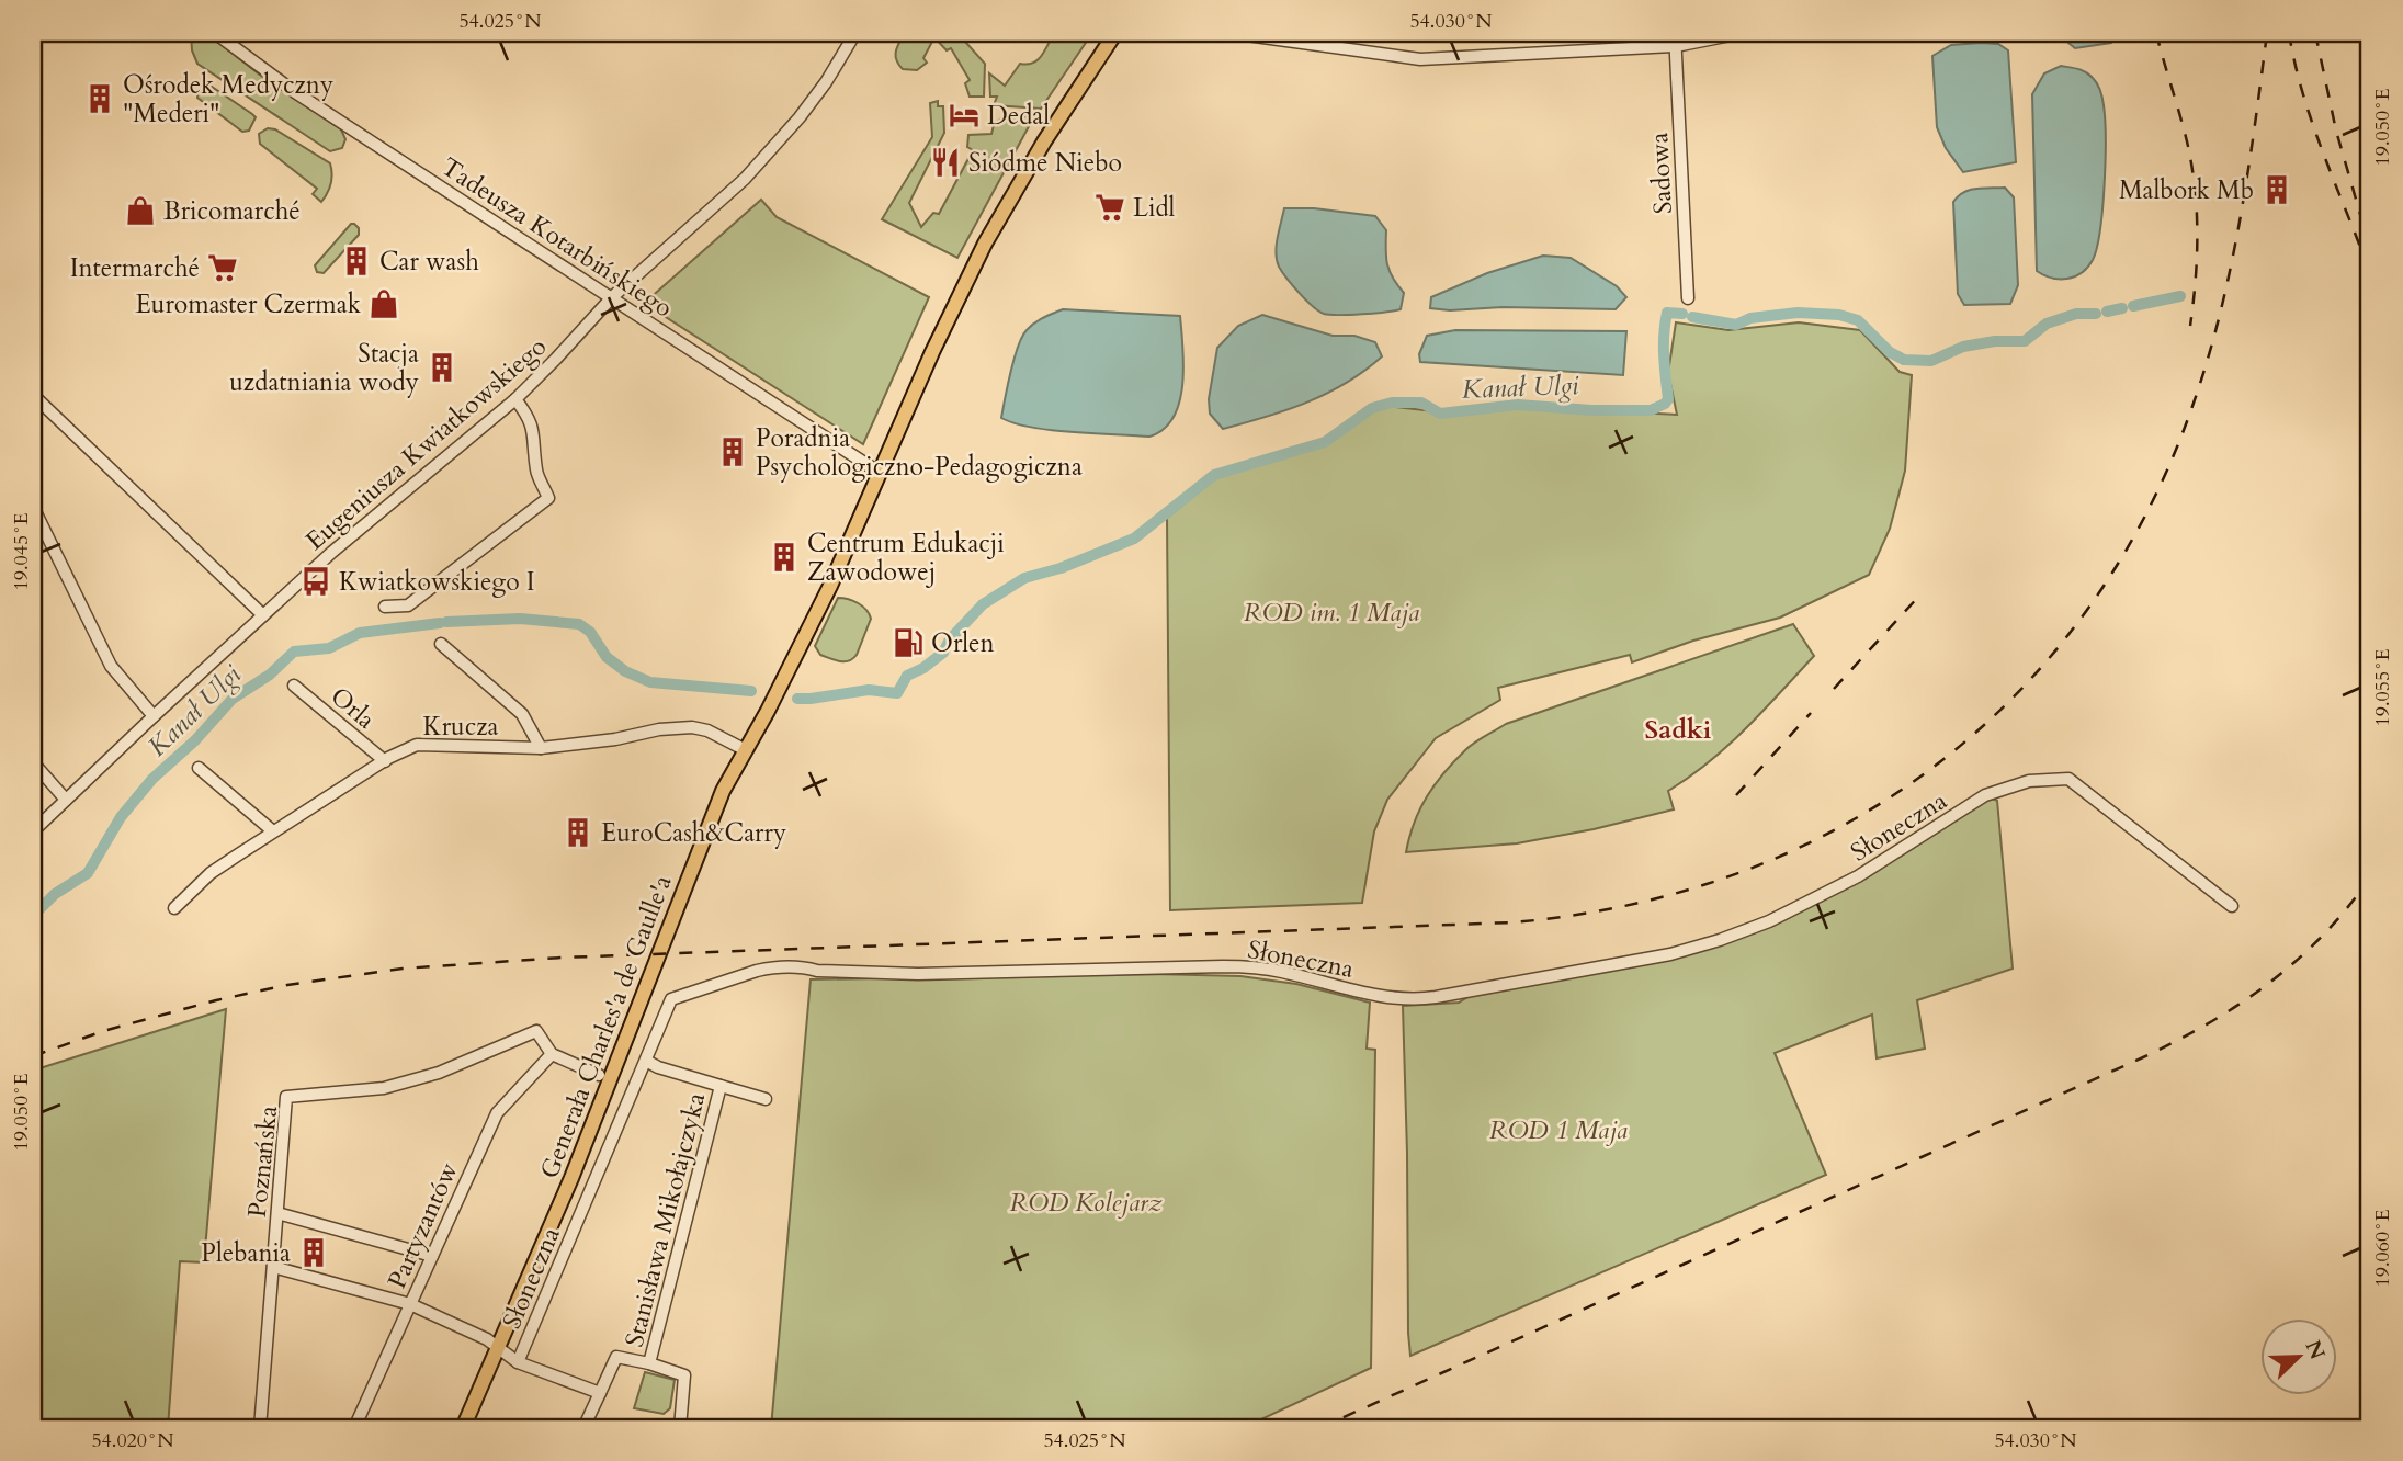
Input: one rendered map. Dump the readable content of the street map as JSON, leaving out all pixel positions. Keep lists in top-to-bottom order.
{
  "streets": {
    "main road": ["Generała Charles'a de Gaulle'a"],
    "street": [
      "Sadowa",
      "Tadeusza Kotarbińskiego",
      "Eugeniusza Kwiatkowskiego",
      "Orla",
      "Krucza",
      "Słoneczna",
      "Poznańska",
      "Stanisława Mikołajczyka",
      "Partyzantów"
    ]
  },
  "crossings": [
    ["Tadeusza Kotarbińskiego", "Eugeniusza Kwiatkowskiego"],
    ["Tadeusza Kotarbińskiego", "Generała Charles'a de Gaulle'a"],
    ["Orla", "Krucza"],
    ["Krucza", "Generała Charles'a de Gaulle'a"],
    ["Słoneczna", "Stanisława Mikołajczyka"],
    ["Poznańska", "Partyzantów"]
  ],
  "districts": ["Sadki"],
  "water": ["Kanał Ulgi"],
  "parks": ["ROD im. 1 Maja", "ROD 1 Maja", "ROD Kolejarz"],
  "places": {
    "building": [
      "Ośrodek Medyczny \"Mederi\"",
      "Malbork Mb",
      "Car wash",
      "Stacja uzdatniania wody",
      "Poradnia Psychologiczno-Pedagogiczna",
      "Centrum Edukacji Zawodowej",
      "EuroCash&Carry",
      "Plebania"
    ],
    "hotel": ["Dedal"],
    "restaurant": ["Siódme Niebo"],
    "supermarket": ["Lidl", "Intermarché"],
    "shop": ["Bricomarché", "Euromaster Czermak"],
    "bus stop": ["Kwiatkowskiego I"],
    "fuel station": ["Orlen"]
  },
  "north": "top right",
  "coordinates": [
    "54.025°N",
    "54.030°N",
    "19.050°E",
    "19.045°E",
    "19.055°E",
    "19.060°E",
    "54.020°N"
  ]
}
